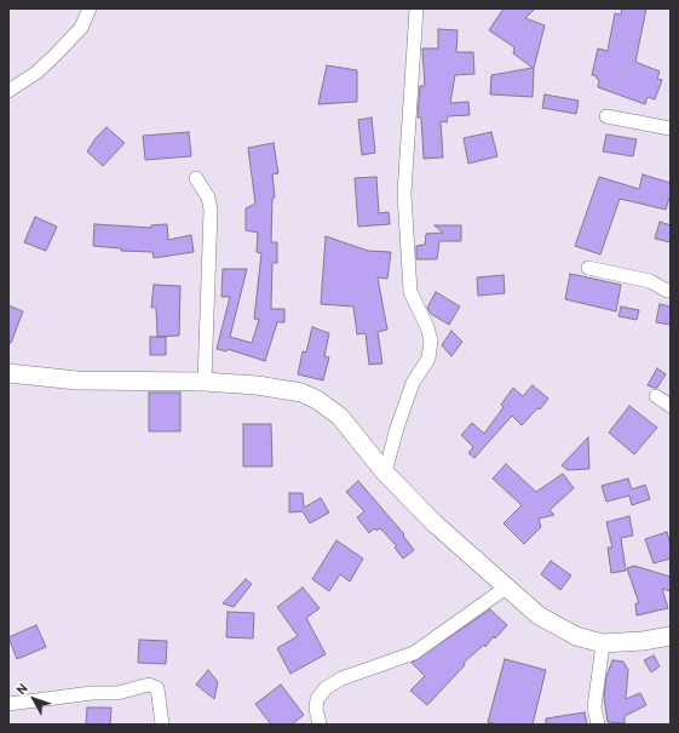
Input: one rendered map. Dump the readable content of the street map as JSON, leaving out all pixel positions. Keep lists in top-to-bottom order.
{
  "north": "top left"
}
